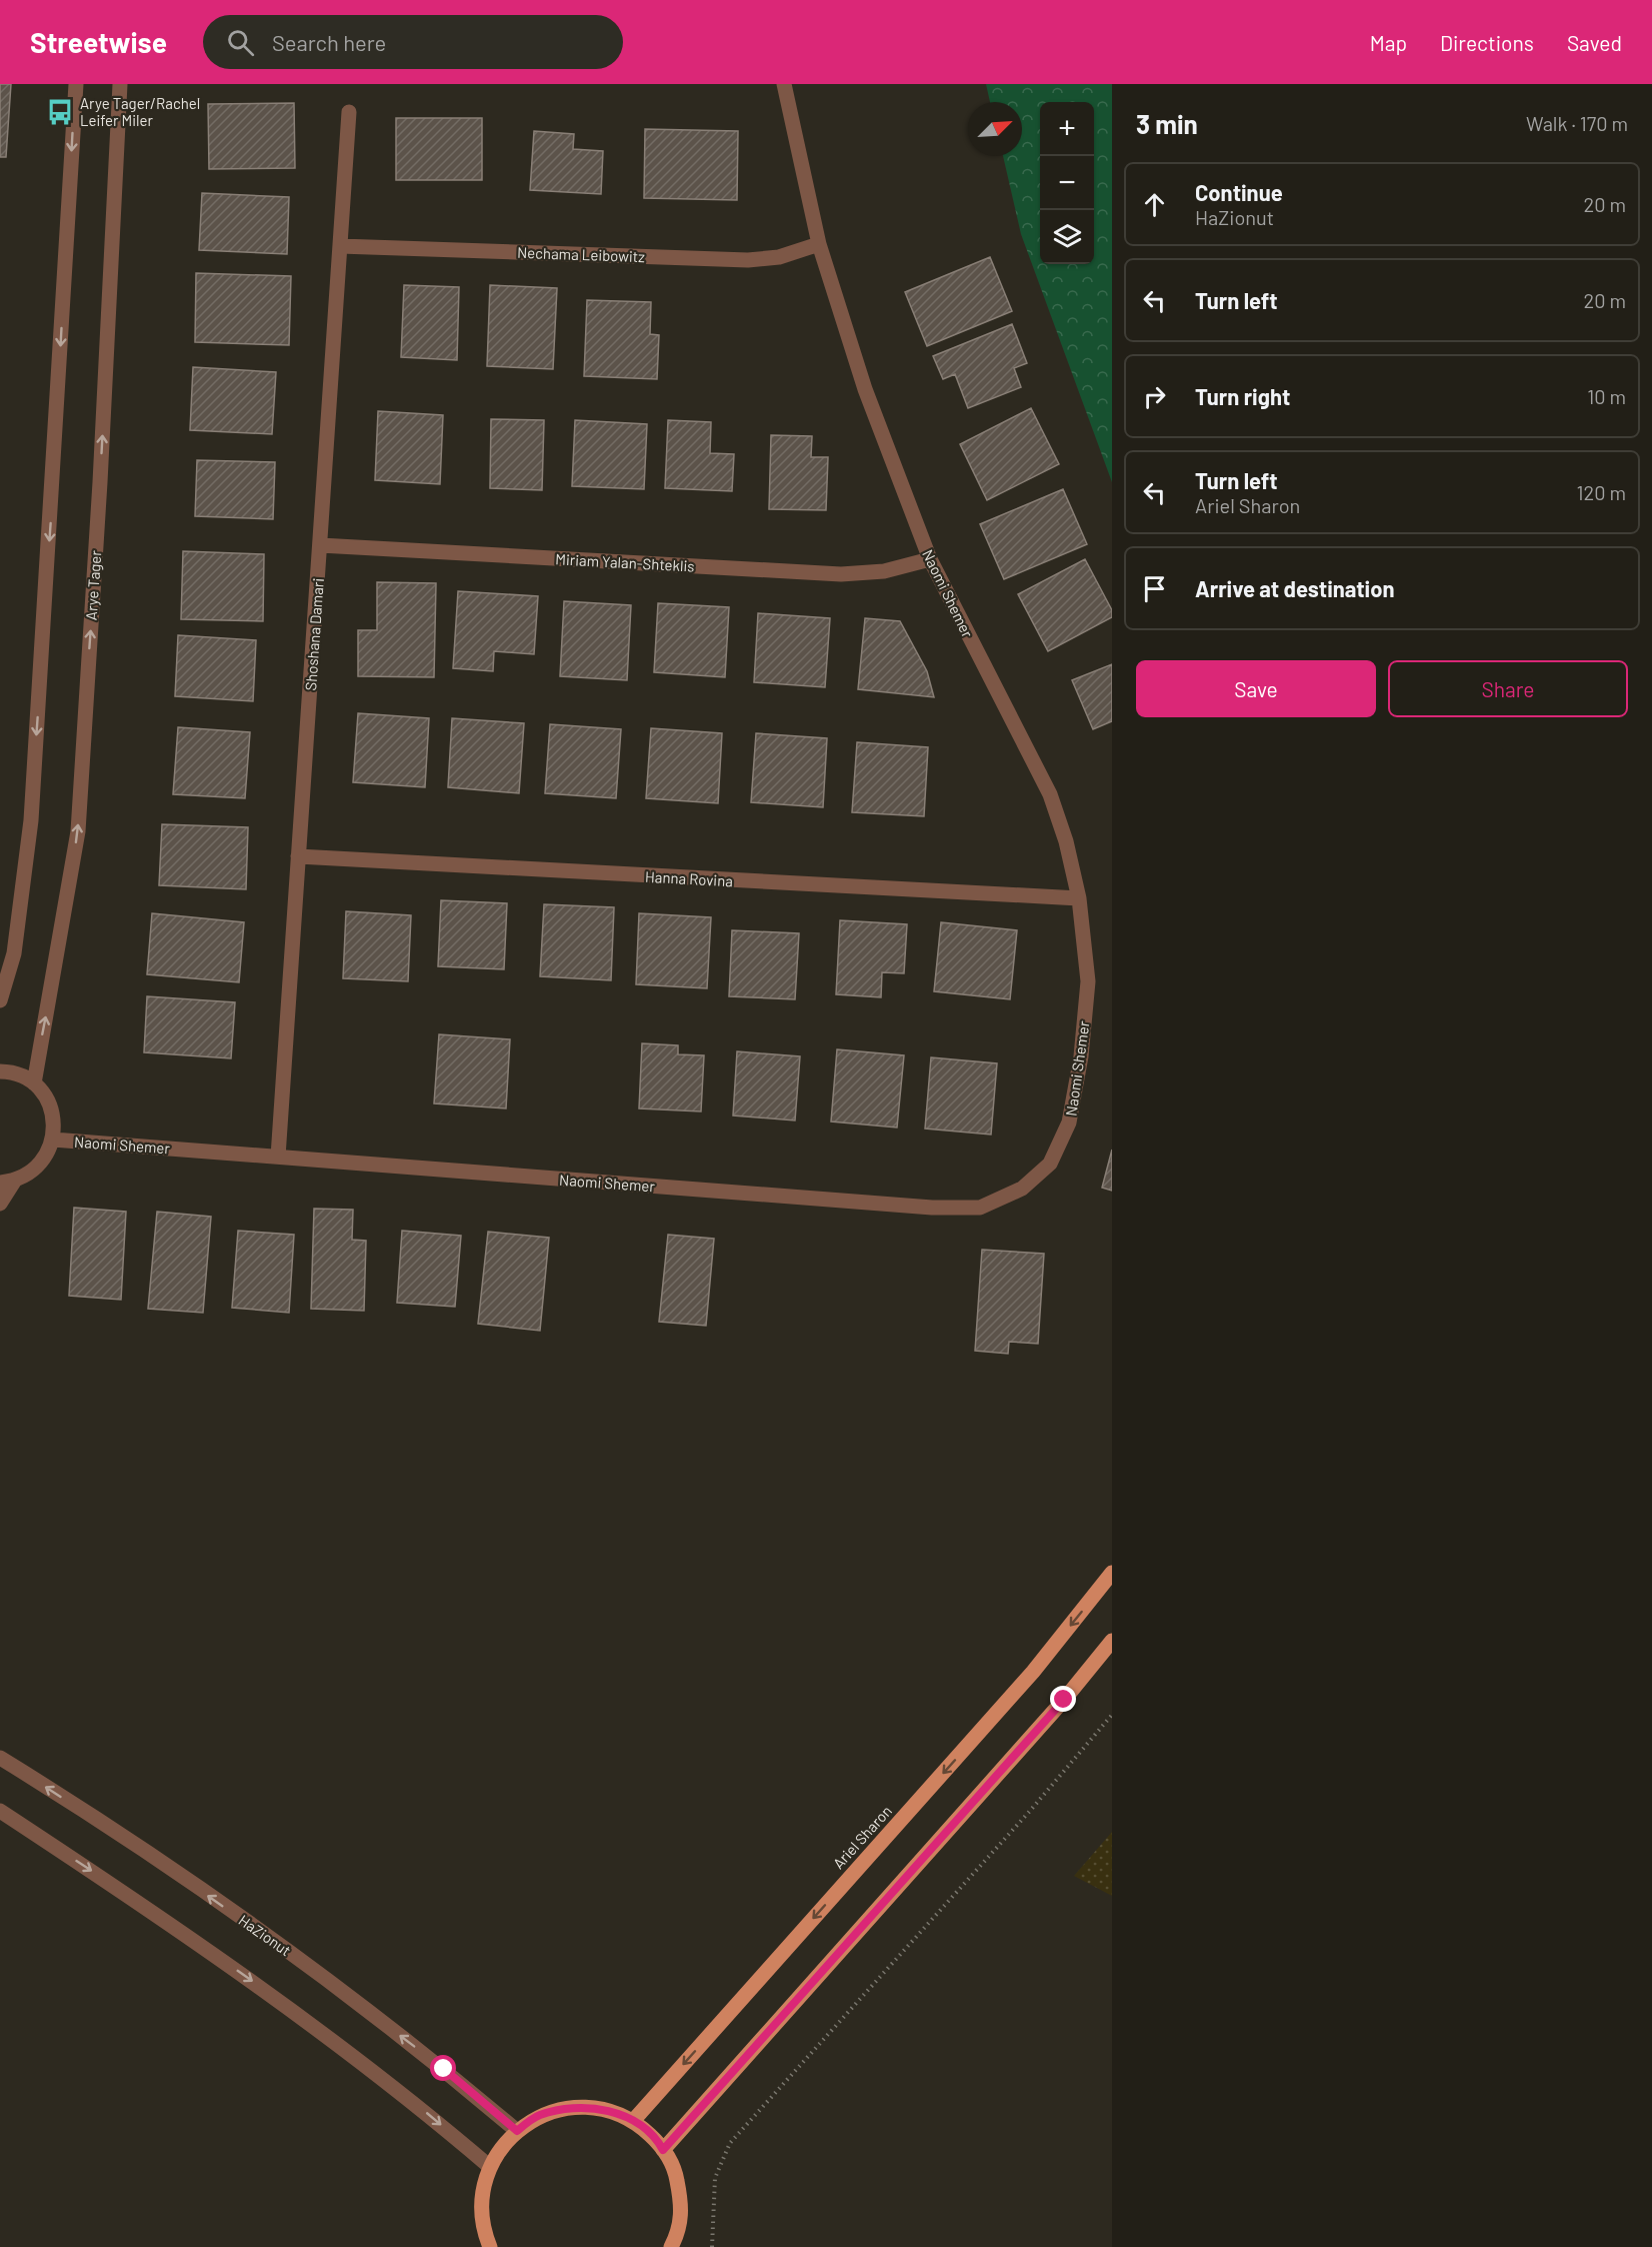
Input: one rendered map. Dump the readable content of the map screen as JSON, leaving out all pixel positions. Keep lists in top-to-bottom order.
{
  "streets": {
    "main road": ["Ariel Sharon"],
    "street": [
      "Nechama Leibowitz",
      "Miriam Yalan-Shteklis",
      "Arye Tager",
      "Naomi Shemer",
      "Shoshana Damari",
      "Hanna Rovina",
      "HaZionut"
    ]
  },
  "crossings": [
    ["Nechama Leibowitz", "Naomi Shemer"],
    ["Nechama Leibowitz", "Shoshana Damari"],
    ["Miriam Yalan-Shteklis", "Naomi Shemer"],
    ["Miriam Yalan-Shteklis", "Shoshana Damari"],
    ["Naomi Shemer", "Shoshana Damari"],
    ["Naomi Shemer", "Hanna Rovina"],
    ["Shoshana Damari", "Hanna Rovina"]
  ],
  "places": {
    "bus stop": ["Arye Tager/Rachel Leifer Miler"]
  },
  "north": "top right",
  "page": {
    "header": "Streetwise",
    "search": "Search here",
    "nav": ["Map", "Directions", "Saved"],
    "heading": ["3 min", "Walk · 170 m"],
    "map_buttons": ["+", "−"],
    "list": [
      ["Continue", "HaZionut", "20 m"],
      ["Turn left", "20 m"],
      ["Turn right", "10 m"],
      ["Turn left", "Ariel Sharon", "120 m"],
      "Arrive at destination"
    ],
    "buttons": ["Save", "Share"]
  }
}
